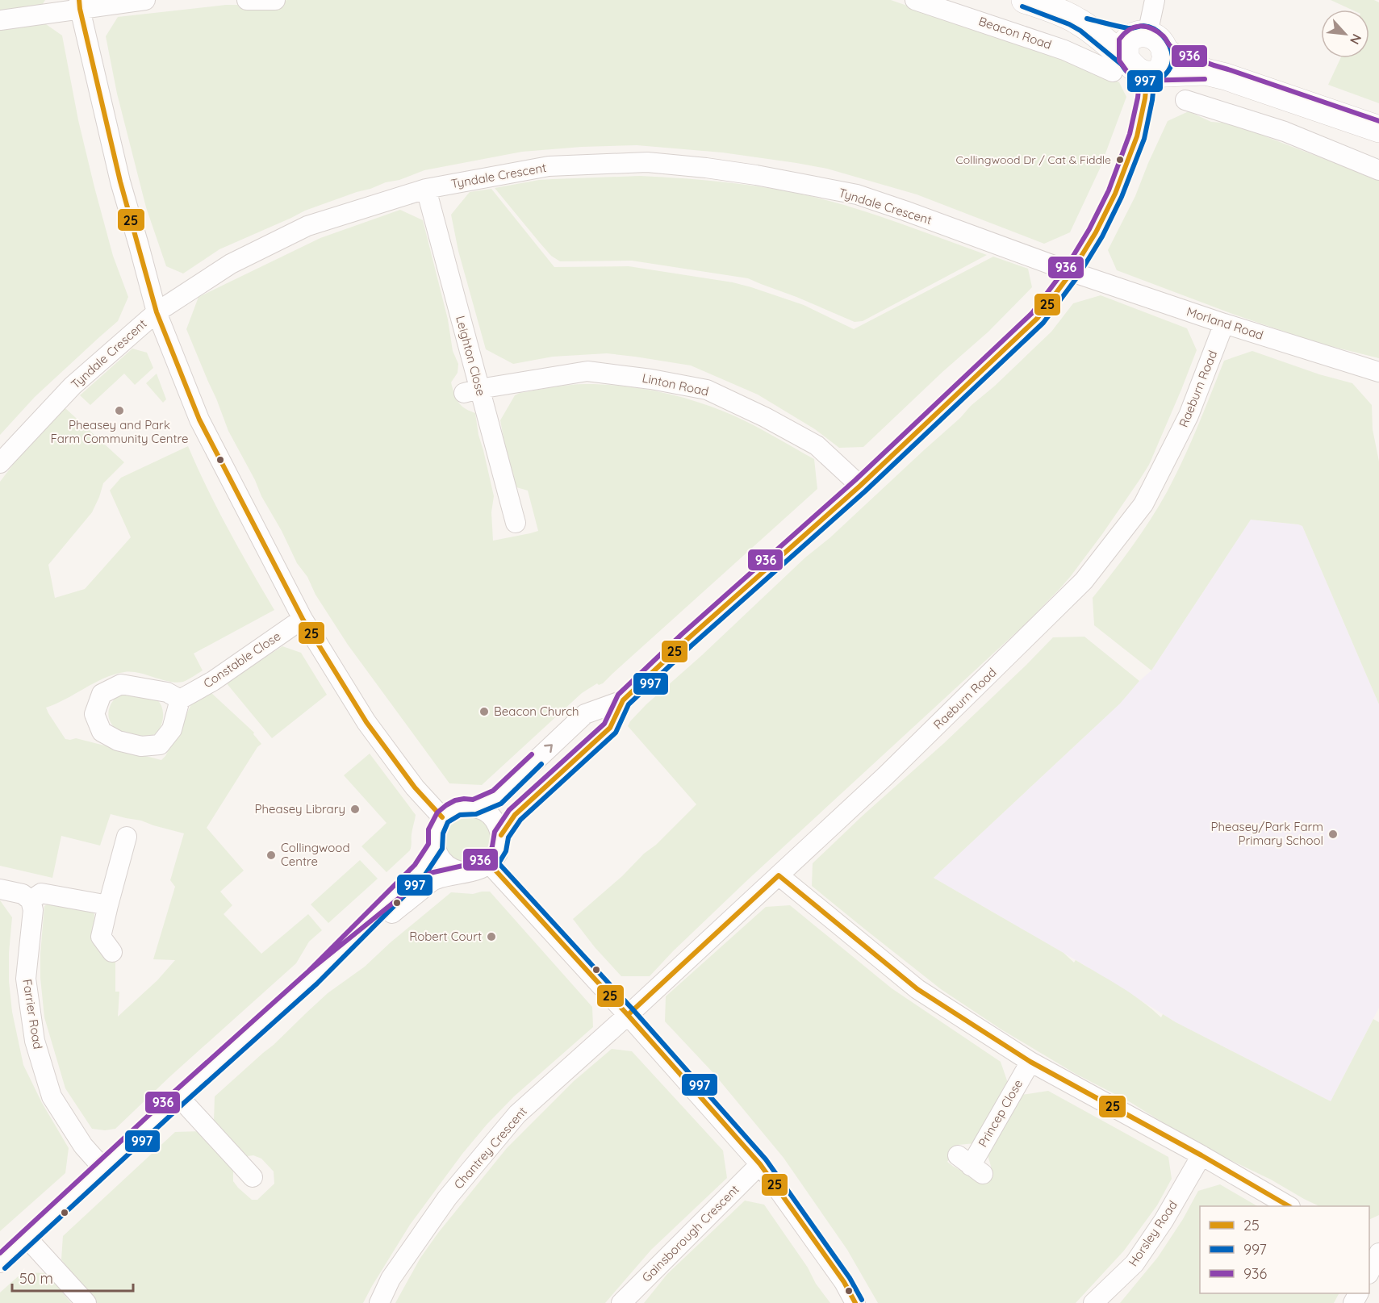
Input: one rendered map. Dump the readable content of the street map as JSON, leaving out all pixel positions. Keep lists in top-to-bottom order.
{
  "streets": {
    "main road": ["Beacon Road"],
    "street": [
      "Tyndale Crescent",
      "Morland Road",
      "Leighton Close",
      "Linton Road",
      "Raeburn Road",
      "Constable Close",
      "Farrier Road",
      "Princep Close",
      "Chantrey Crescent",
      "Gainsborough Crescent",
      "Horsley Road"
    ]
  },
  "crossings": [
    ["Tyndale Crescent", "Morland Road"],
    ["Tyndale Crescent", "Leighton Close"],
    ["Morland Road", "Raeburn Road"],
    ["Leighton Close", "Linton Road"],
    ["Raeburn Road", "Chantrey Crescent"]
  ],
  "places": [
    "Collingwood Dr / Cat & Fiddle",
    "Pheasey and Park Farm Community Centre",
    "Beacon Church",
    "Pheasey Library",
    "Pheasey/Park Farm Primary School",
    "Collingwood Centre",
    "Robert Court"
  ],
  "lines": ["transit line 25", "transit line 997", "transit line 936"],
  "legend": ["25", "997", "936"],
  "scale_bar": "50 m",
  "north": "bottom right"
}
